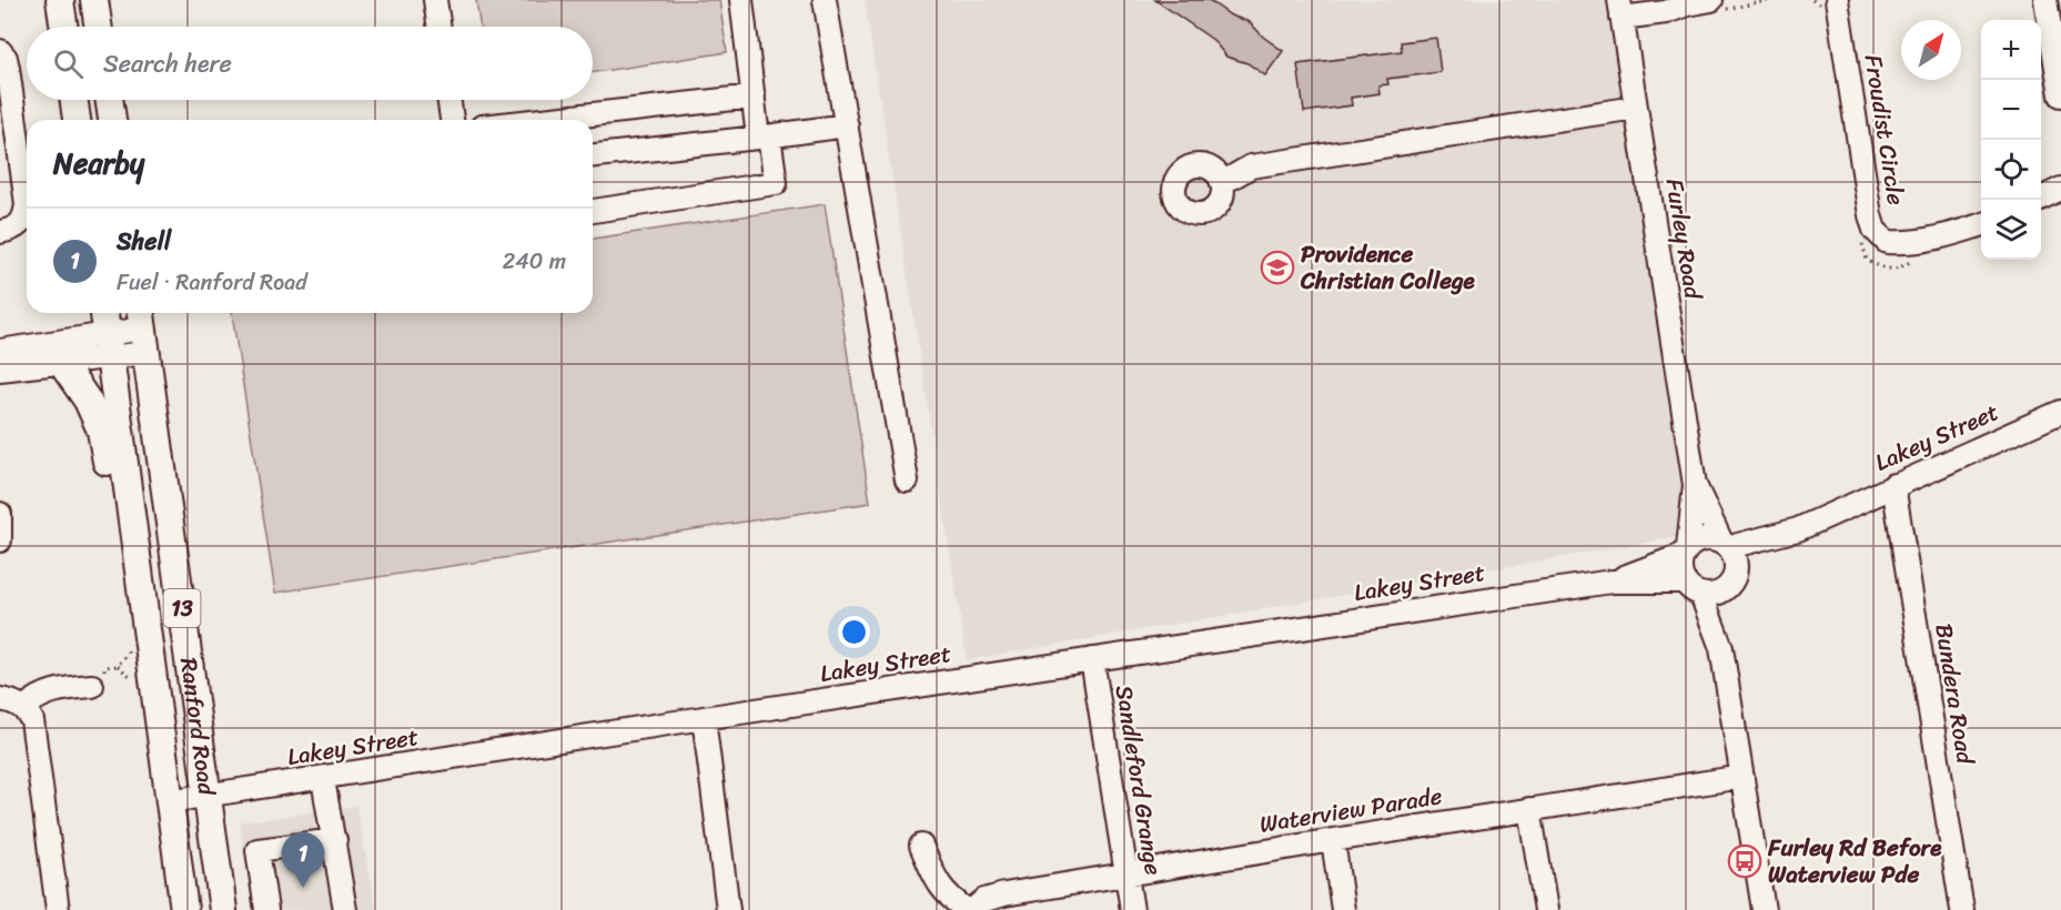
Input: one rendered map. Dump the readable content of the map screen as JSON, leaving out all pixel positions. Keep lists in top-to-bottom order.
{
  "streets": {
    "main road": ["13", "Ranford Road"],
    "street": [
      "Froudist Circle",
      "Furley Road",
      "Lakey Street",
      "Bundera Road",
      "Sandleford Grange",
      "Waterview Parade"
    ]
  },
  "crossings": [
    ["Furley Road", "Lakey Street"],
    ["Lakey Street", "Bundera Road"],
    ["Lakey Street", "Ranford Road"],
    ["Lakey Street", "Sandleford Grange"],
    ["Sandleford Grange", "Waterview Parade"]
  ],
  "places": {
    "school or university": ["Providence Christian College"],
    "bus stop": ["Furley Rd Before Waterview Pde"]
  },
  "north": "top right",
  "page": {
    "map_buttons": ["+", "−"],
    "search": "Search here",
    "heading": "Nearby",
    "list": [
      {
        "mark": "1",
        "name": "Shell",
        "note": "Fuel · Ranford Road",
        "value": "240 m"
      }
    ],
    "pins": "1"
  }
}
